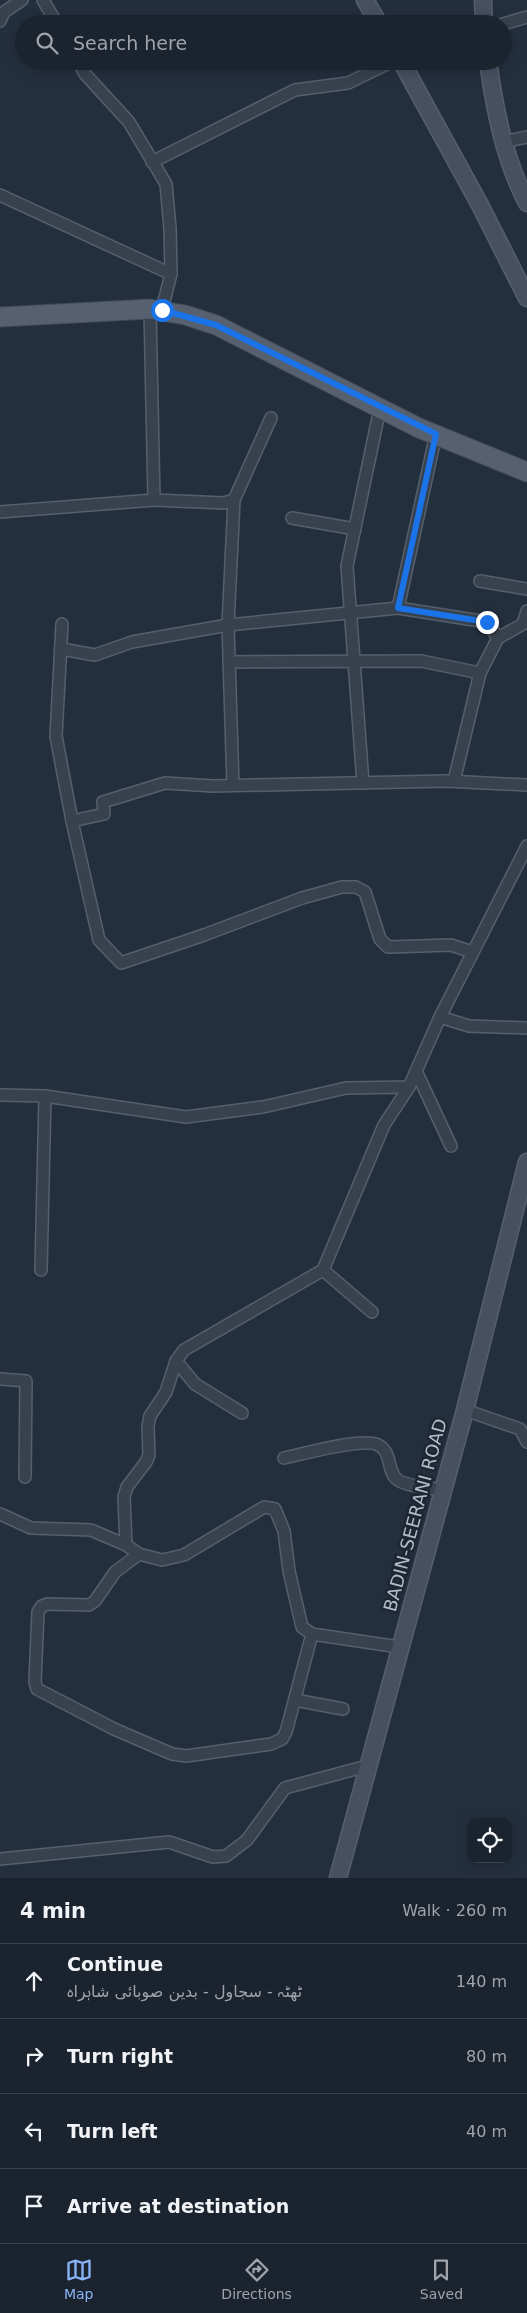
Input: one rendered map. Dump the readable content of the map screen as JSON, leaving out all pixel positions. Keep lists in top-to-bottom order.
{
  "streets": {
    "street": ["BADIN-SEERANI ROAD"]
  },
  "page": {
    "search": "Search here",
    "heading": ["4 min", "Walk · 260 m"],
    "list": [
      ["Continue", "ٹھٹہ - سجاول - بدین صوبائی شاہراہ", "140 m"],
      ["Turn right", "80 m"],
      ["Turn left", "40 m"],
      "Arrive at destination"
    ],
    "nav": ["Map", "Directions", "Saved"]
  }
}
